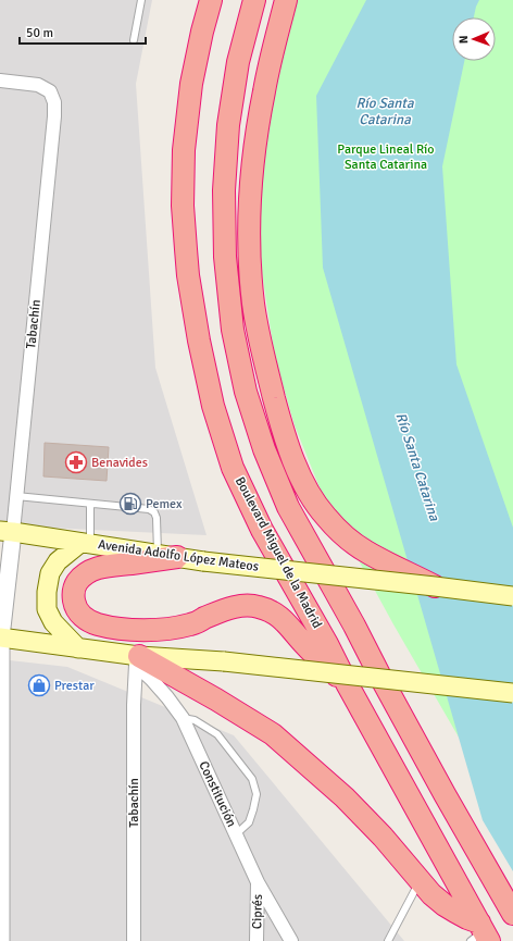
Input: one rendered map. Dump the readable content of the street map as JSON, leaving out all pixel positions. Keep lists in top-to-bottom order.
{
  "streets": {
    "highway": ["Boulevard Miguel de la Madrid"],
    "main road": ["Avenida Adolfo López Mateos"],
    "street": ["Tabachín", "Constitución", "Ciprés"]
  },
  "crossings": [
    ["Tabachín", "Avenida Adolfo López Mateos"],
    ["Tabachín", "Constitución"],
    ["Constitución", "Ciprés"]
  ],
  "water": ["Río Santa Catarina"],
  "parks": ["Parque Lineal Río Santa Catarina"],
  "places": {
    "pharmacy": ["Benavides"],
    "fuel station": ["Pemex"],
    "shop": ["Prestar"]
  },
  "scale_bar": "50 m",
  "north": "left"
}
